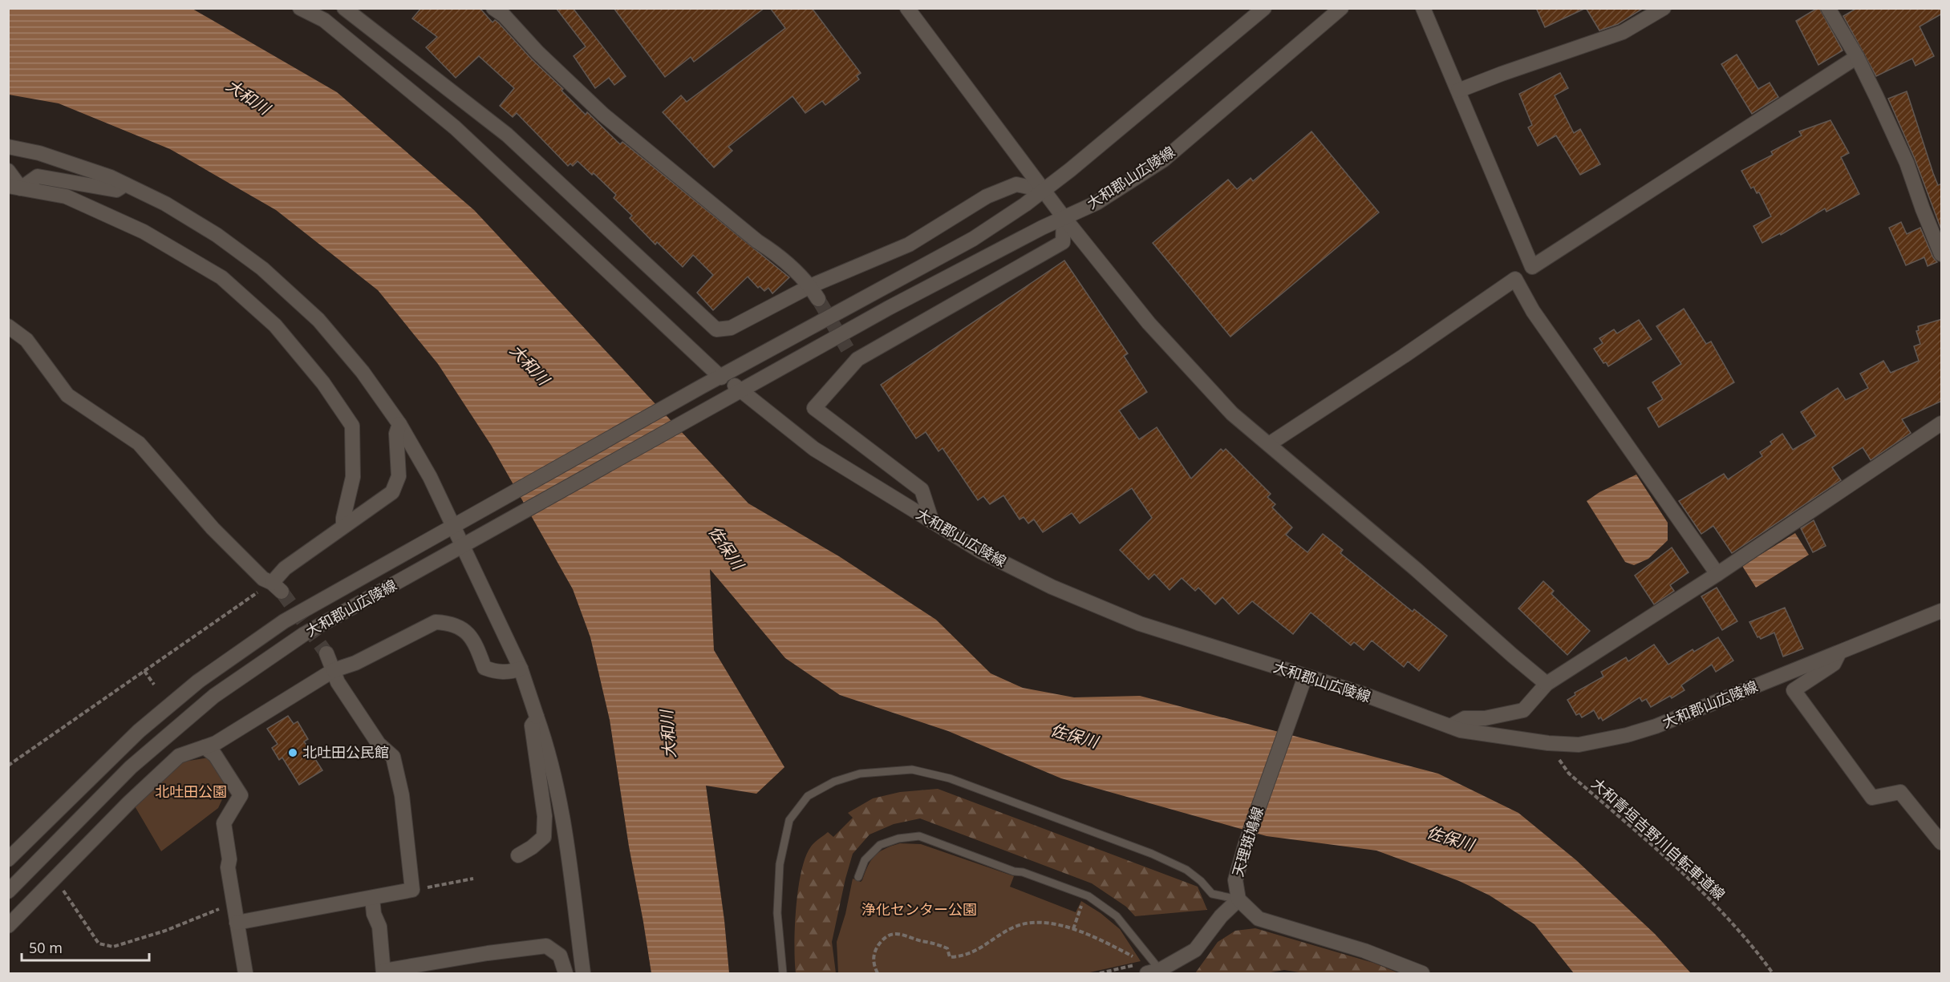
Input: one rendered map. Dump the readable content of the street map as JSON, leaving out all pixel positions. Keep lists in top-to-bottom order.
{
  "streets": {
    "street": ["大和郡山広陵線", "天理斑鳩線"],
    "path": ["大和青垣吉野川自転車道線"]
  },
  "crossings": [
    ["大和郡山広陵線", "大和青垣吉野川自転車道線"],
    ["大和郡山広陵線", "天理斑鳩線"]
  ],
  "water": ["大和川", "佐保川"],
  "parks": ["北吐田公園", "浄化センター公園"],
  "places": ["北吐田公民館"],
  "scale_bar": "50 m"
}
